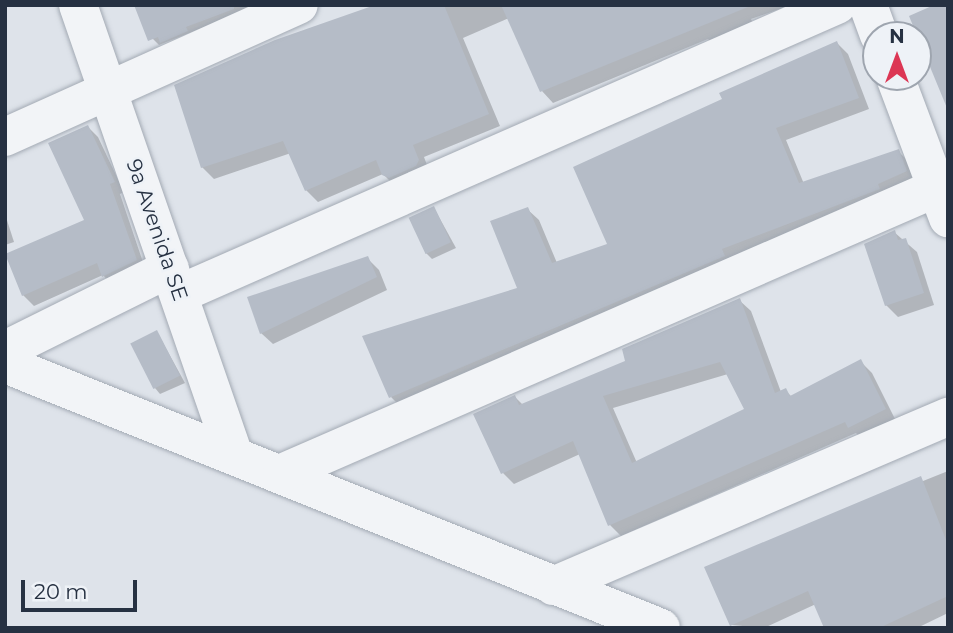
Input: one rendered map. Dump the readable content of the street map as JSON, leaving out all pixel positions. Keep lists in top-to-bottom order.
{
  "streets": {
    "street": ["9a Avenida SE"]
  },
  "scale_bar": "20 m",
  "north": "top"
}
